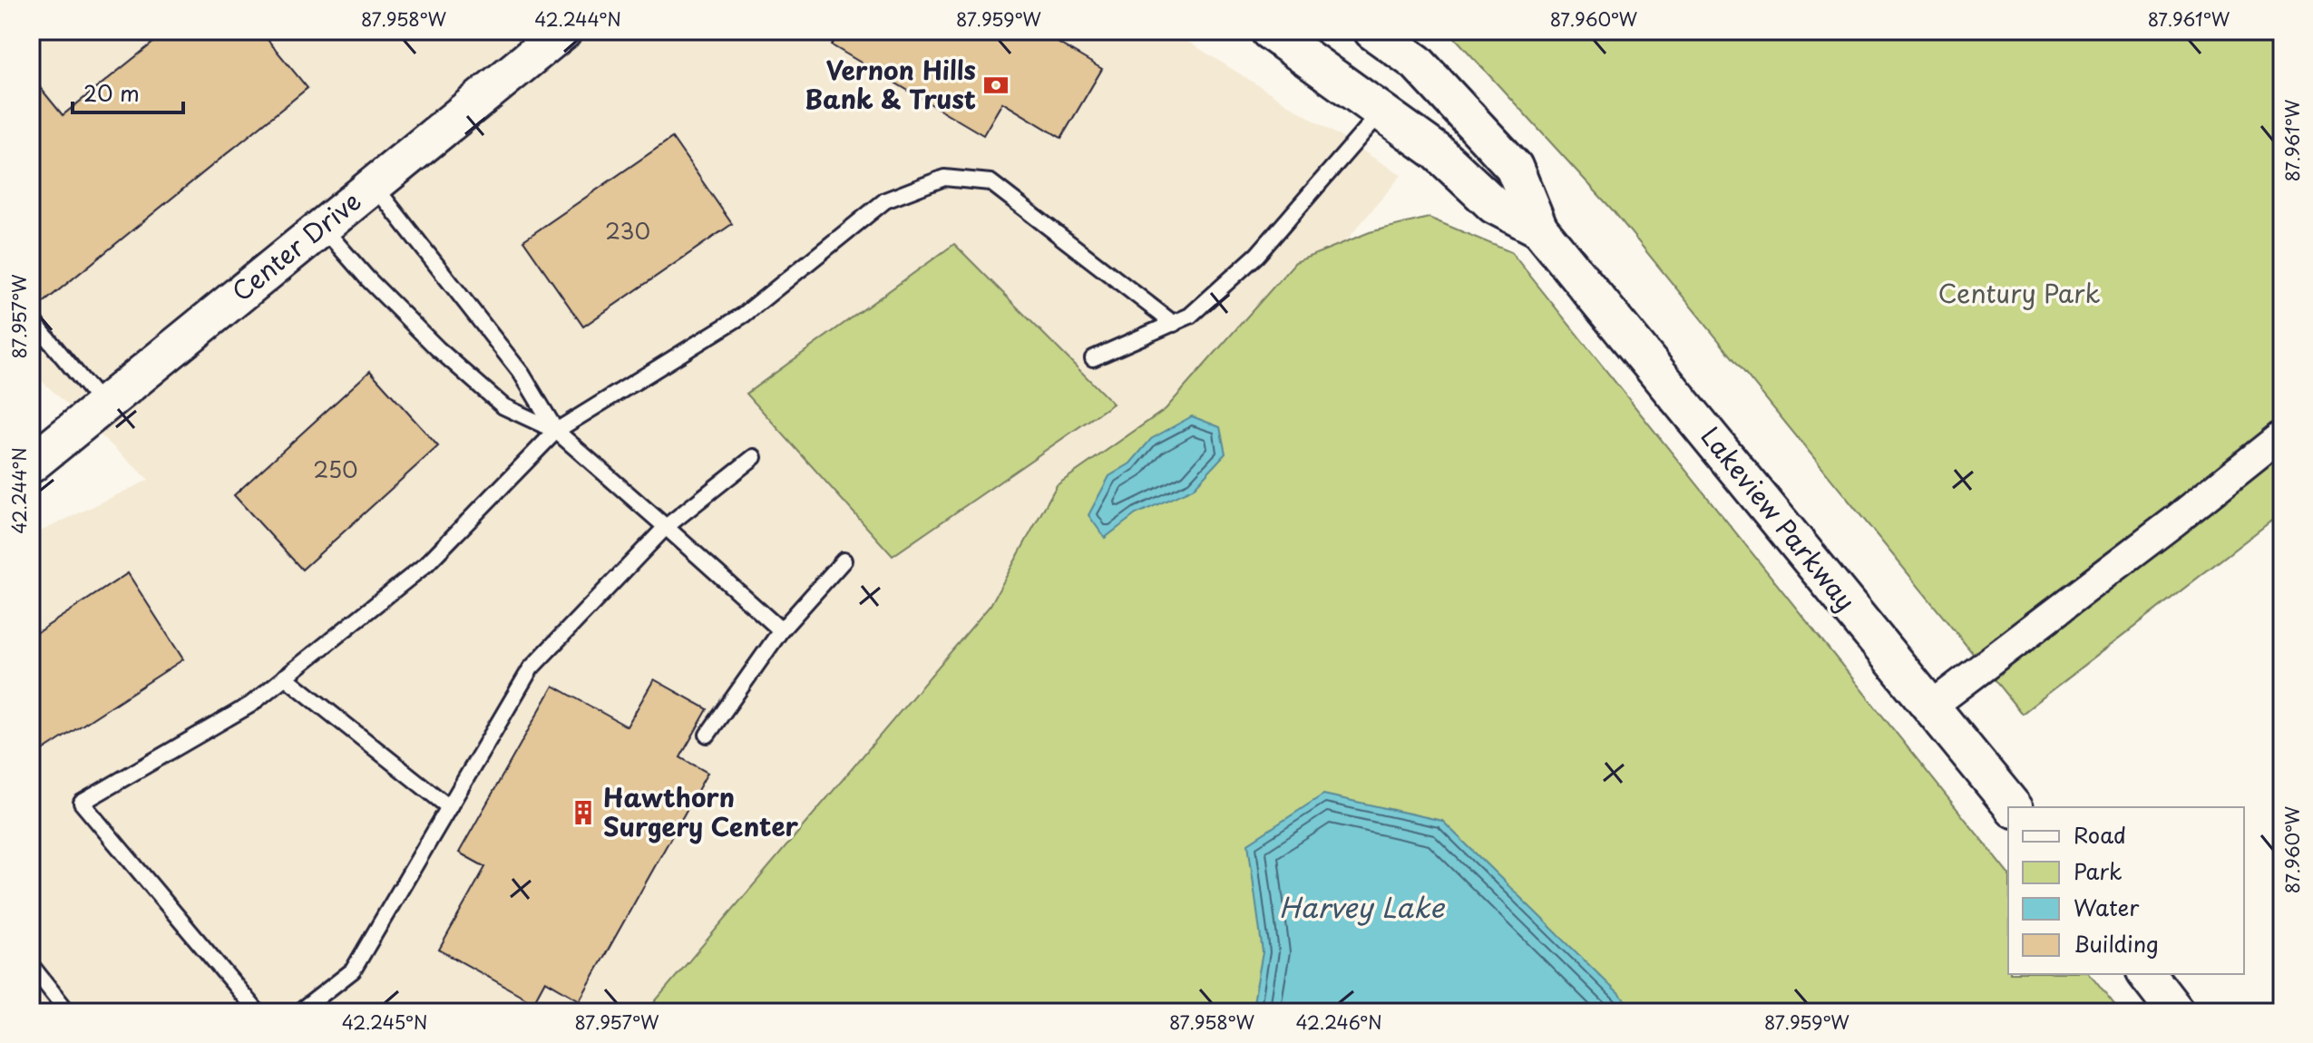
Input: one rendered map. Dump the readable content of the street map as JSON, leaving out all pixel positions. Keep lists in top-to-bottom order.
{
  "streets": {
    "street": ["Center Drive", "Lakeview Parkway"]
  },
  "water": ["Harvey Lake"],
  "parks": ["Century Park"],
  "places": {
    "bank": ["Vernon Hills Bank & Trust"],
    "building": ["Hawthorn Surgery Center"]
  },
  "house_numbers": ["230", "250"],
  "legend": [
    "Road",
    "Park",
    "Water",
    "Building"
  ],
  "scale_bar": "20 m",
  "coordinates": [
    "87.958°W",
    "42.244°N",
    "87.959°W",
    "87.960°W",
    "87.961°W",
    "87.957°W",
    "42.245°N",
    "42.246°N"
  ]
}
